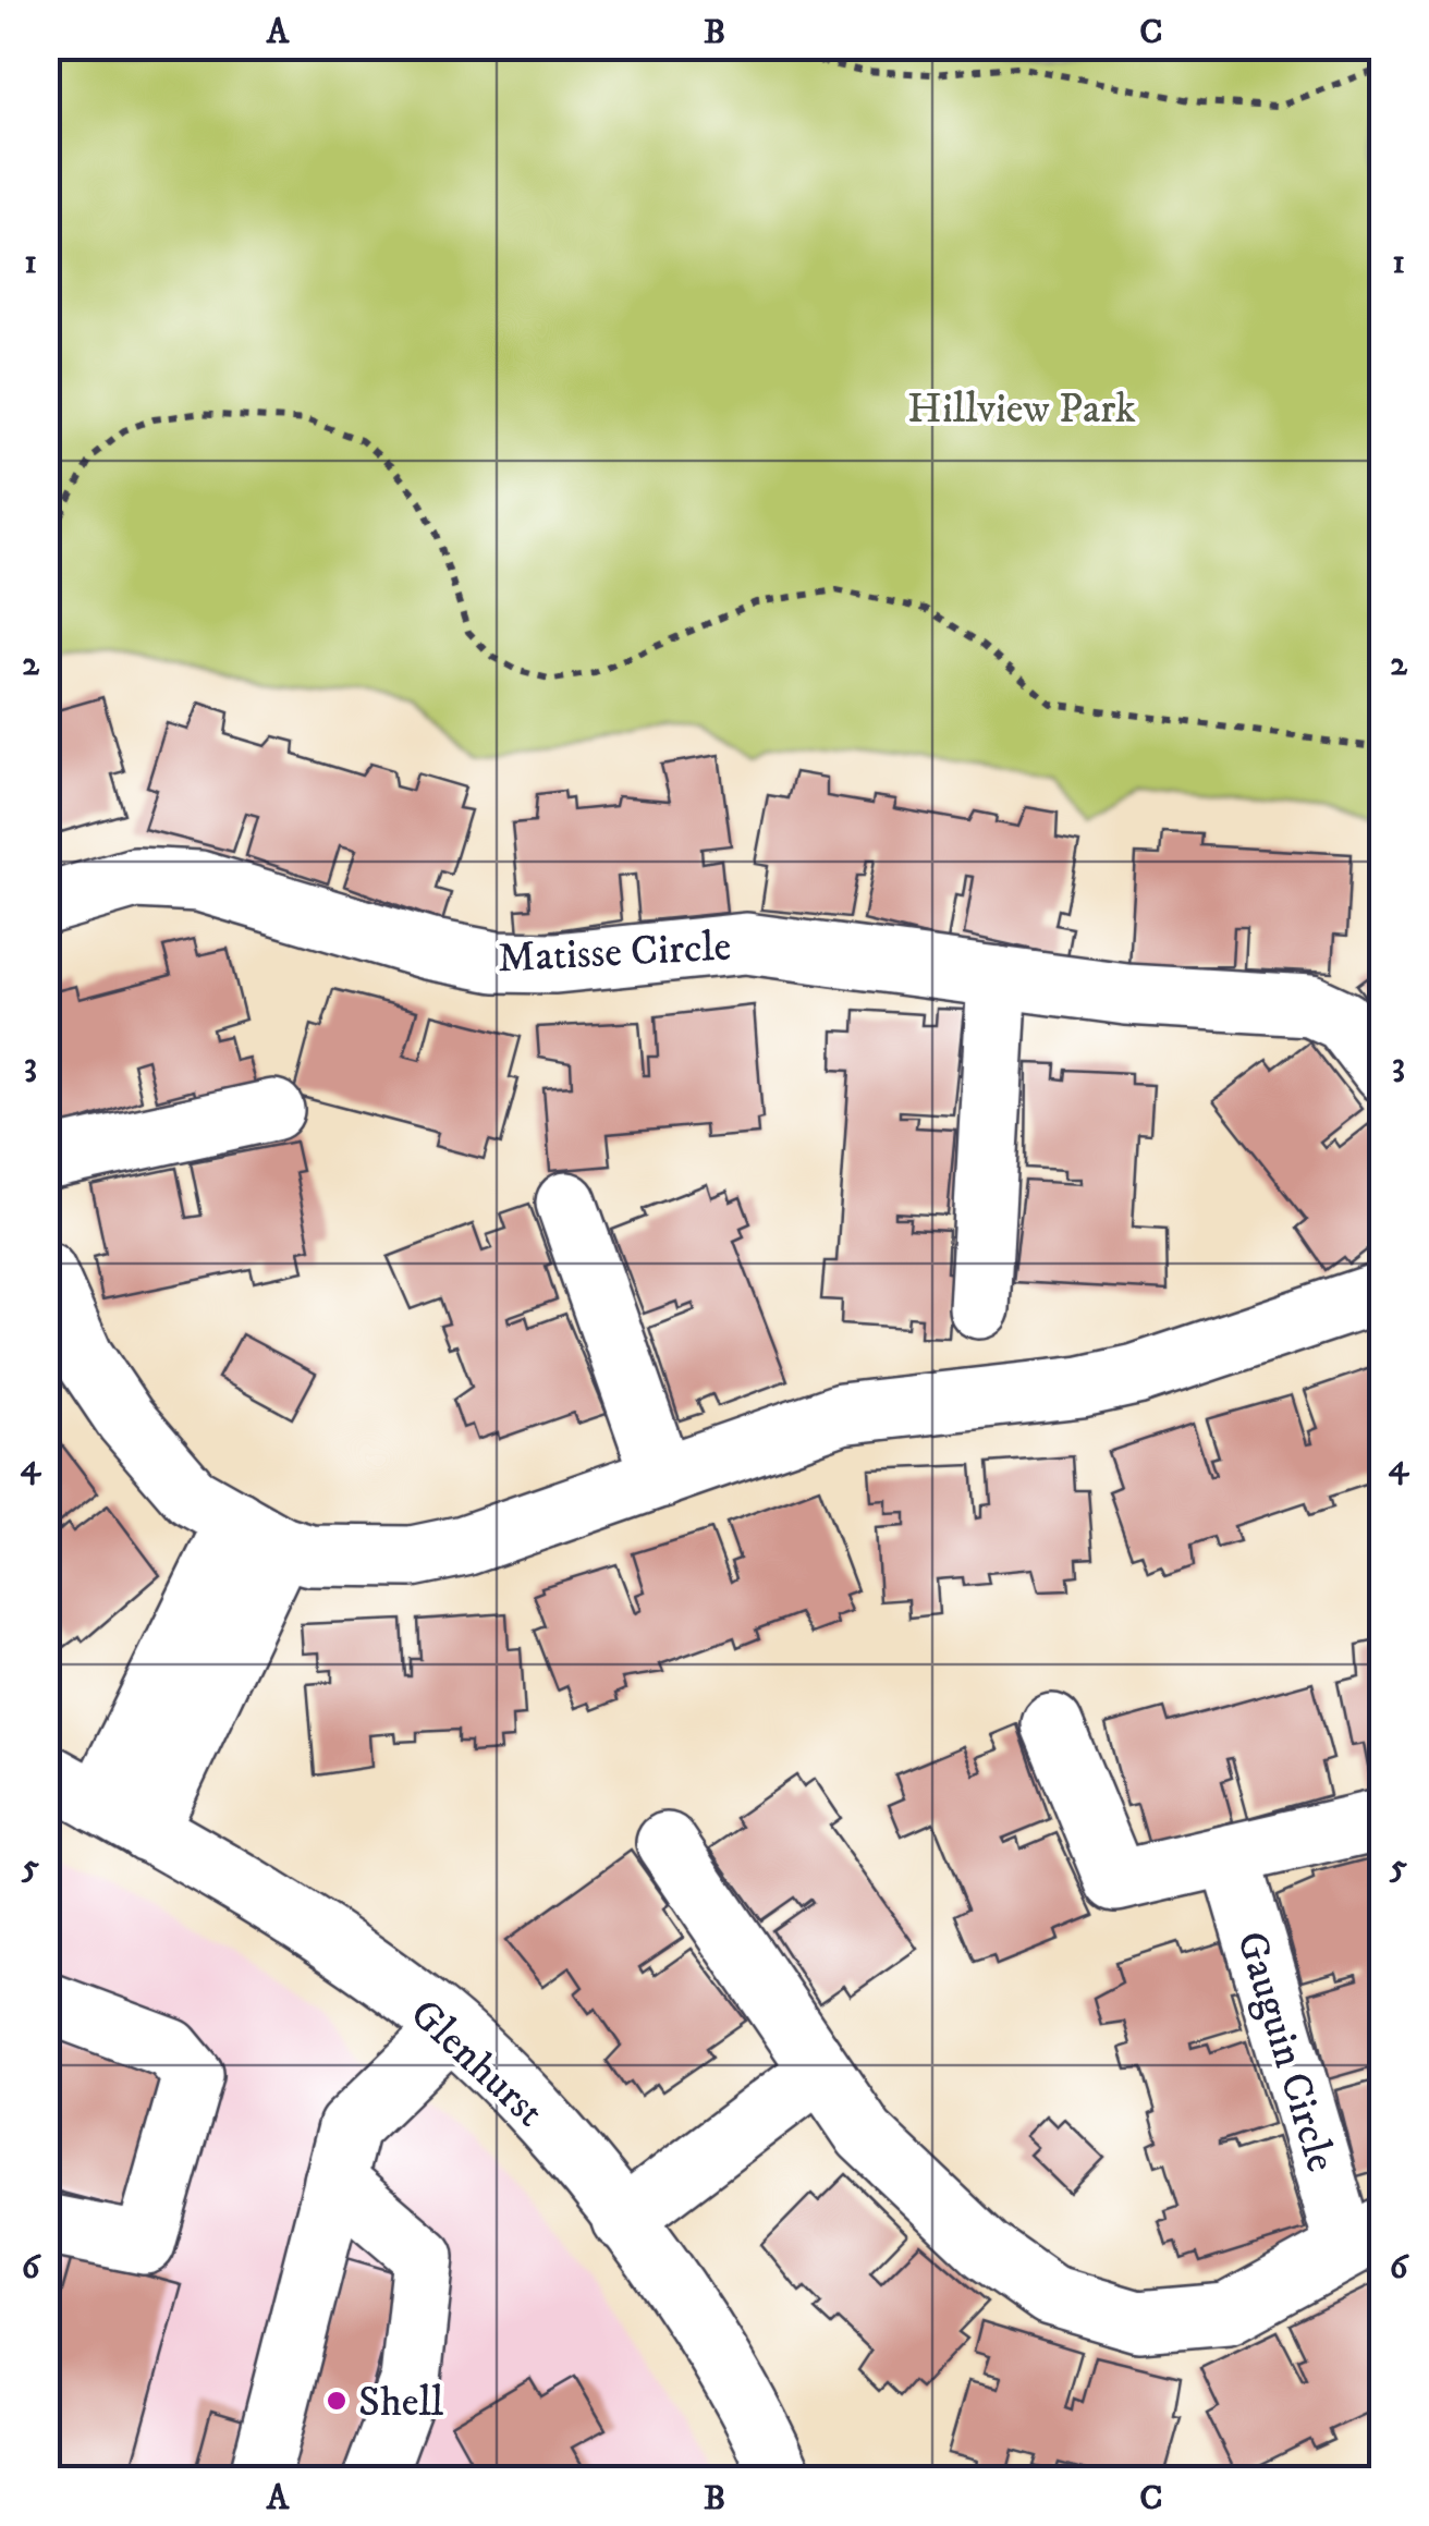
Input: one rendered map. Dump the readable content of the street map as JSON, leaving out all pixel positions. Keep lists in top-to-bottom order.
{
  "streets": {
    "street": ["Matisse Circle", "Gauguin Circle", "Glenhurst"]
  },
  "parks": ["Hillview Park"],
  "places": ["Shell"],
  "grid": {
    "columns": ["A", "B", "C"],
    "rows": [
      "1",
      "2",
      "3",
      "4",
      "5",
      "6"
    ]
  }
}
